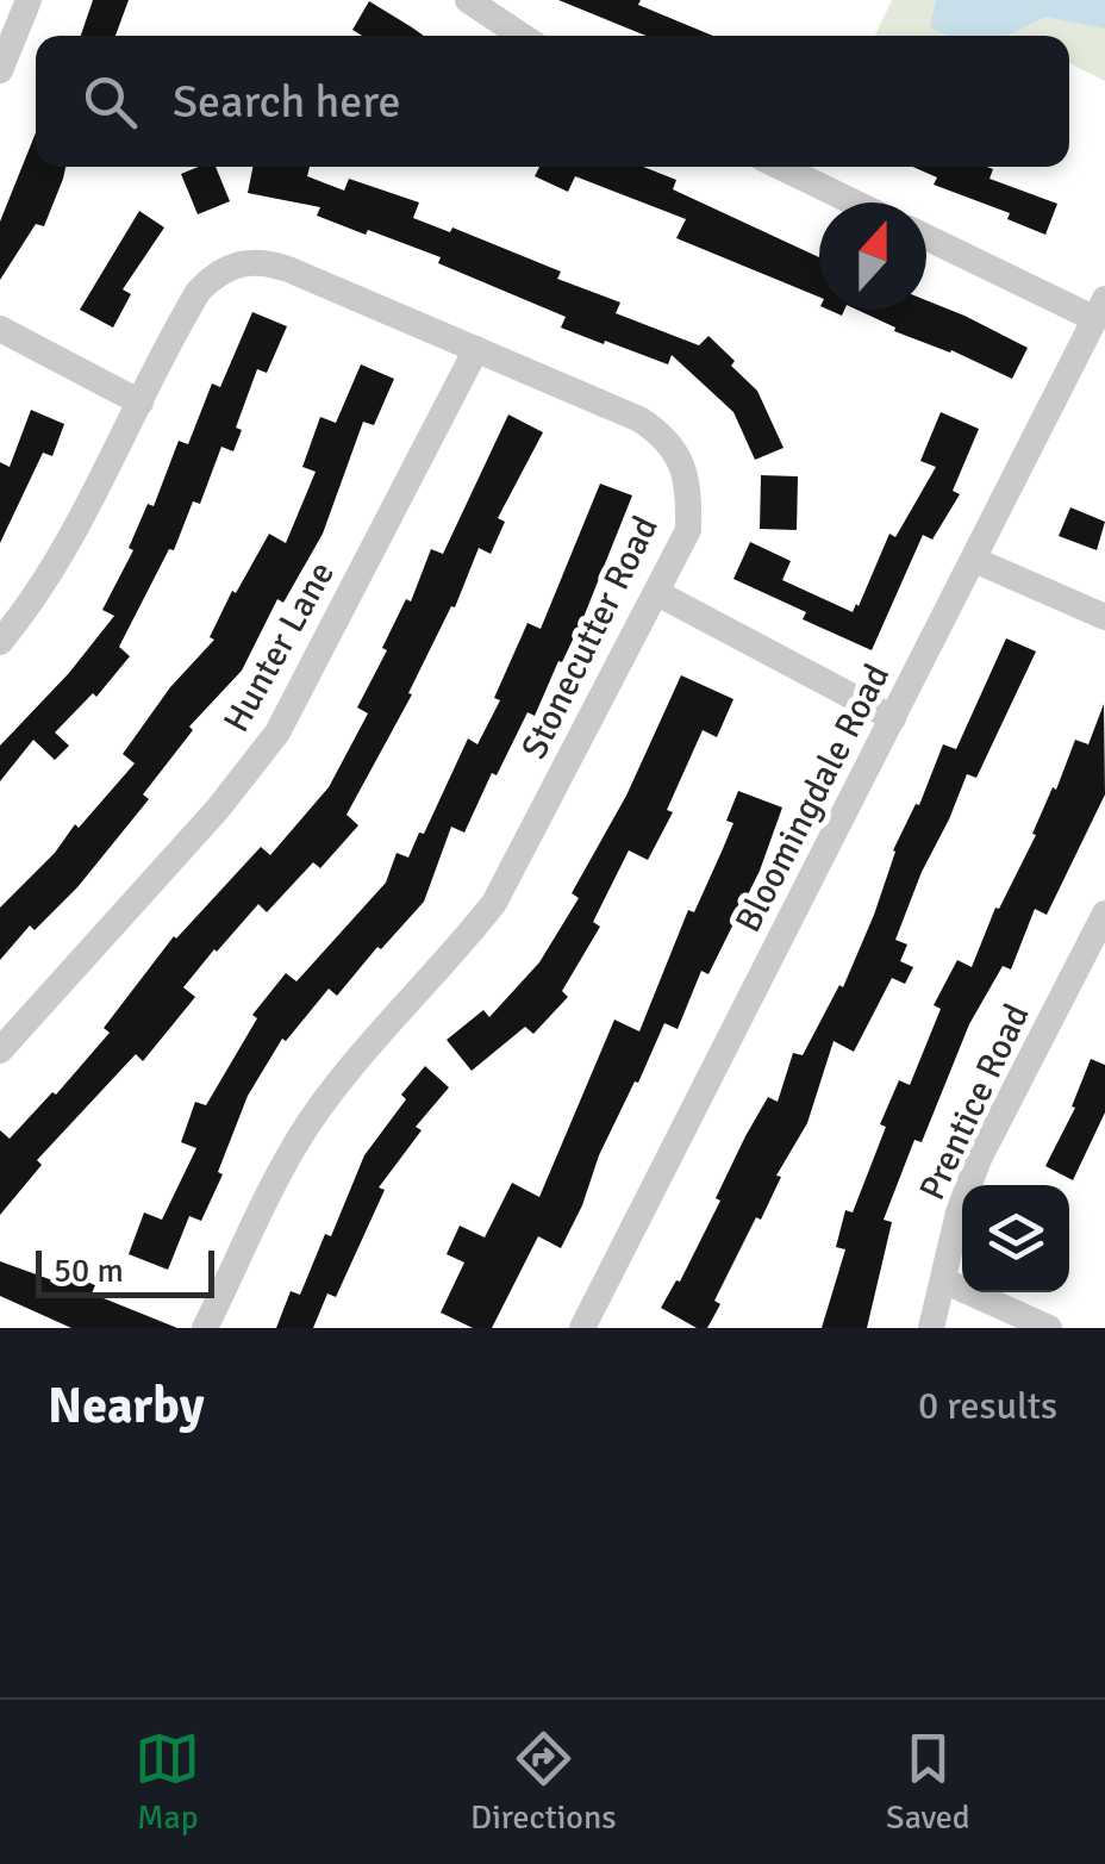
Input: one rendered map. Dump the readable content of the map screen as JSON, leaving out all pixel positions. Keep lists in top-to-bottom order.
{
  "streets": {
    "street": [
      "Stonecutter Road",
      "Hunter Lane",
      "Bloomingdale Road",
      "Prentice Road"
    ]
  },
  "crossings": [
    ["Stonecutter Road", "Hunter Lane"]
  ],
  "scale_bar": "50 m",
  "north": "top",
  "page": {
    "search": "Search here",
    "scale": "50 m",
    "heading": ["Nearby", "0 results"],
    "nav": ["Map", "Directions", "Saved"]
  }
}
